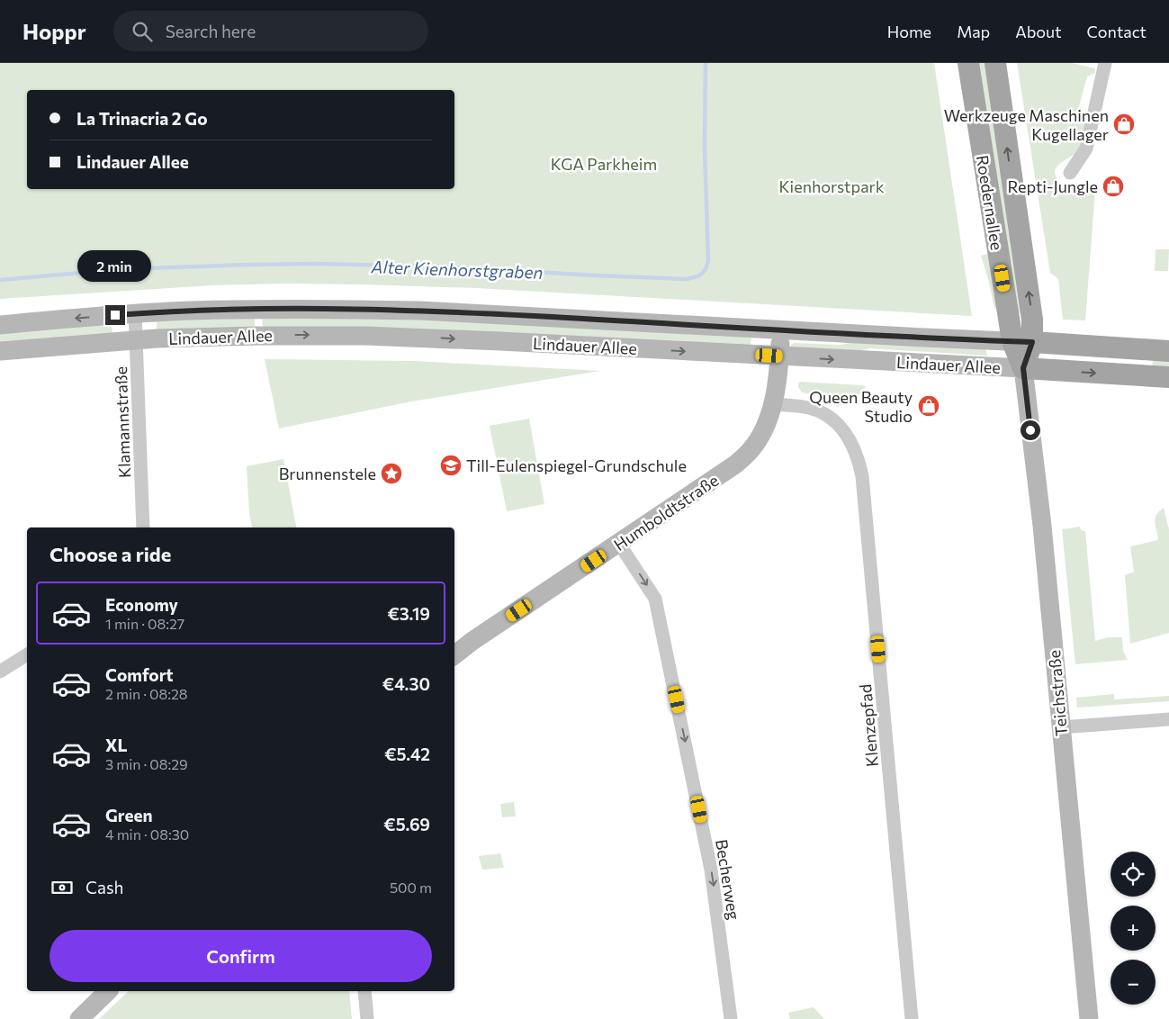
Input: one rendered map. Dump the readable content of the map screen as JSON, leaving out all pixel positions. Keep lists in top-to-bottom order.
{
  "streets": {
    "main road": [
      "Roedernallee",
      "Lindauer Allee",
      "Humboldtstraße",
      "Teichstraße"
    ],
    "street": ["Klamannstraße", "Klenzepfad", "Becherweg"]
  },
  "crossings": [
    ["Roedernallee", "Lindauer Allee"],
    ["Lindauer Allee", "Klamannstraße"],
    ["Lindauer Allee", "Humboldtstraße"],
    ["Lindauer Allee", "Teichstraße"],
    ["Humboldtstraße", "Klenzepfad"],
    ["Humboldtstraße", "Becherweg"]
  ],
  "one_way": ["Becherweg"],
  "water": ["Alter Kienhorstgraben"],
  "parks": ["KGA Parkheim", "Kienhorstpark"],
  "places": {
    "shop": ["Werkzeuge Maschinen Kugellager", "Repti-Jungle", "Queen Beauty Studio"],
    "school or university": ["Till-Eulenspiegel-Grundschule"],
    "place": ["Brunnenstele"]
  },
  "page": {
    "header": "Hoppr",
    "search": "Search here",
    "nav": [
      "Home",
      "Map",
      "About",
      "Contact"
    ],
    "banner": ["La Trinacria 2 Go", "Lindauer Allee"],
    "bubble": "2 min",
    "heading": "Choose a ride",
    "list": [
      {
        "name": "Economy",
        "note": "1 min · 08:27",
        "value": "€3.19"
      },
      {
        "name": "Comfort",
        "note": "2 min · 08:28",
        "value": "€4.30"
      },
      {
        "name": "XL",
        "note": "3 min · 08:29",
        "value": "€5.42"
      },
      {
        "name": "Green",
        "note": "4 min · 08:30",
        "value": "€5.69"
      }
    ],
    "map_buttons": ["+", "−"],
    "pay": ["Cash", "500 m"],
    "buttons": "Confirm"
  }
}
